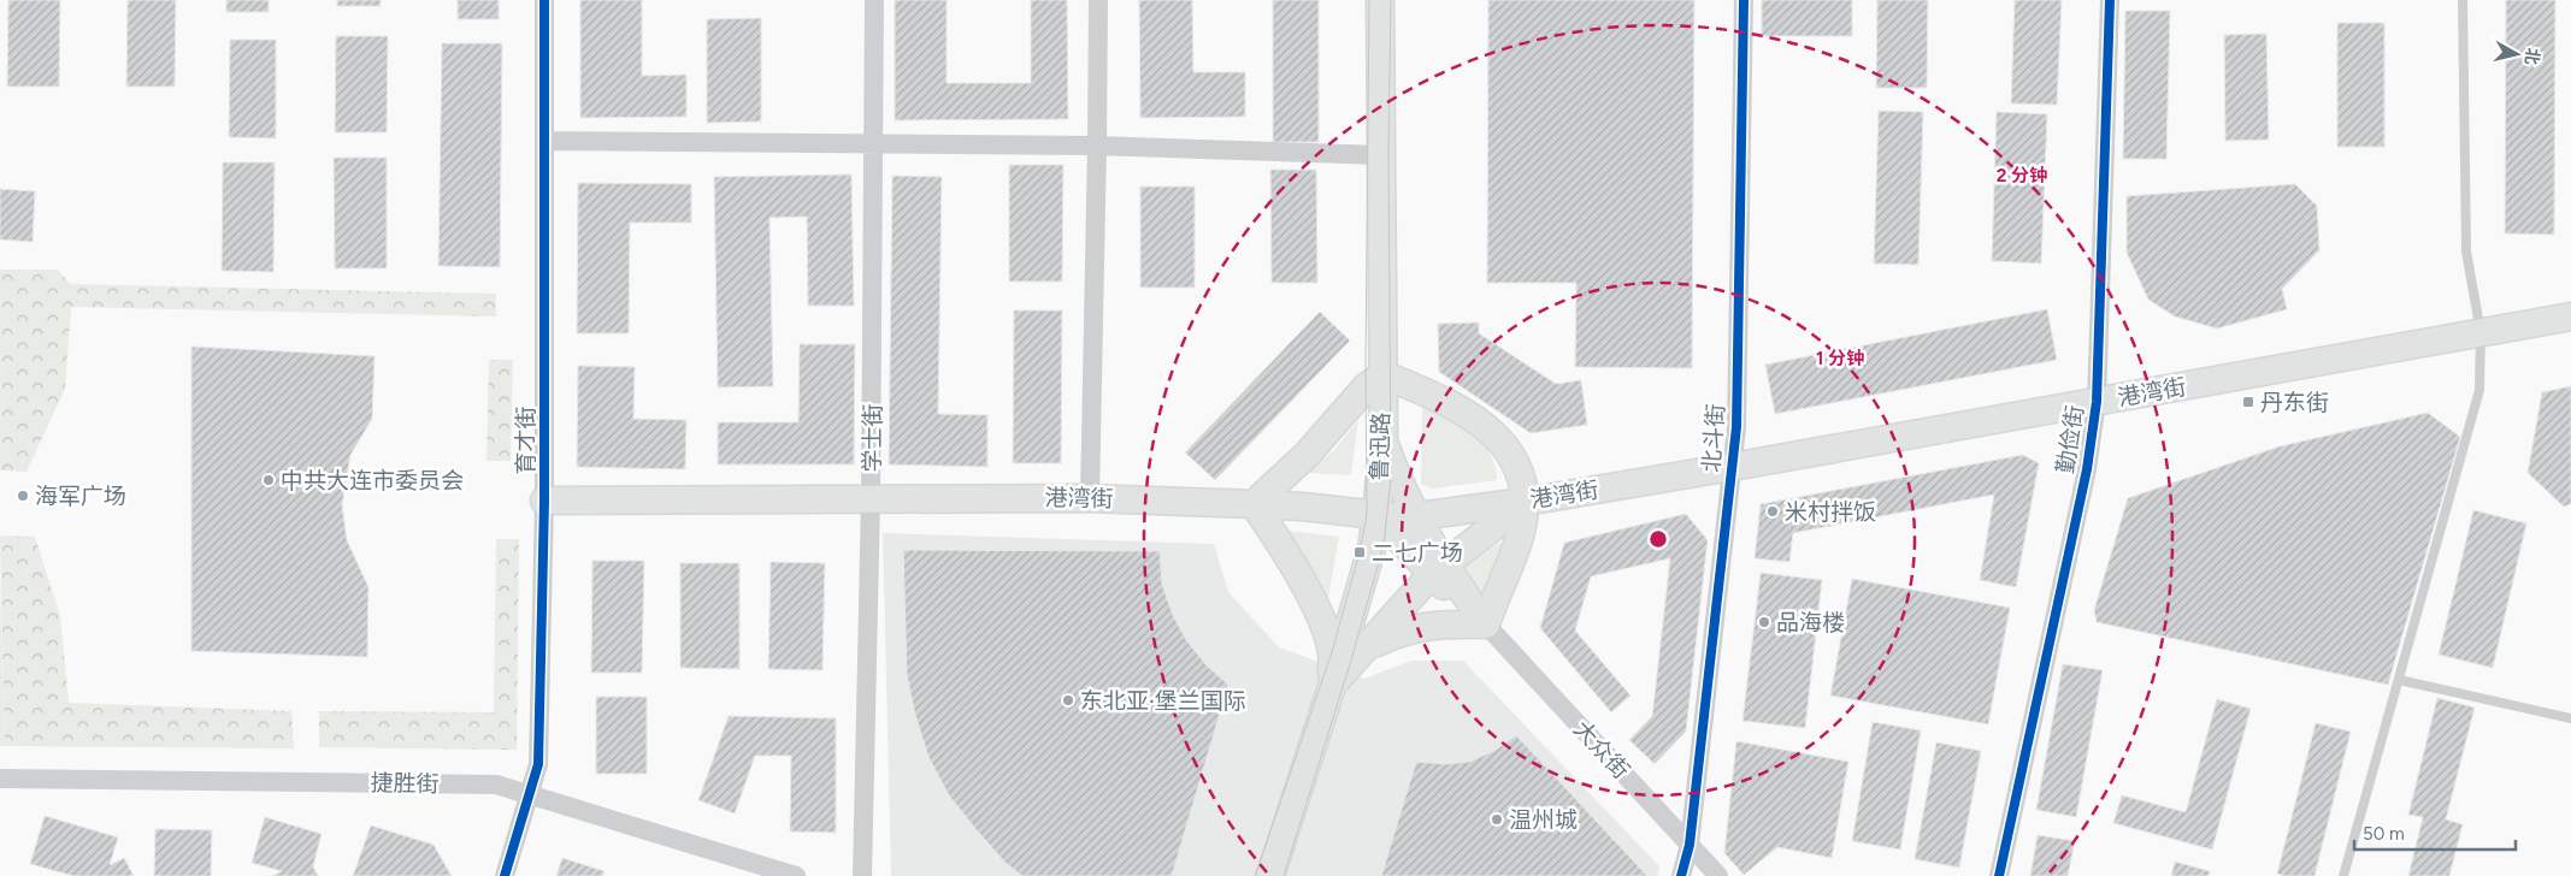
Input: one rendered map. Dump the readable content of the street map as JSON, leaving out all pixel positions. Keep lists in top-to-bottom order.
{
  "streets": {
    "main road": ["港湾街", "鲁迅路"],
    "street": [
      "学士街",
      "北斗街",
      "勤俭街",
      "育才街",
      "大众街",
      "捷胜街"
    ]
  },
  "crossings": [
    ["港湾街", "学士街"],
    ["港湾街", "北斗街"],
    ["港湾街", "勤俭街"],
    ["港湾街", "育才街"],
    ["港湾街", "鲁迅路"],
    ["北斗街", "大众街"],
    ["育才街", "捷胜街"]
  ],
  "places": {
    "transit": ["丹东街", "二七广场"],
    "other": [
      "中共大连市委员会",
      "海军广场",
      "米村拌饭",
      "品海楼",
      "东北亚·堡兰国际",
      "温州城"
    ]
  },
  "scale_bar": "50 m",
  "north": "right",
  "rings": ["2 分钟", "1 分钟"]
}
